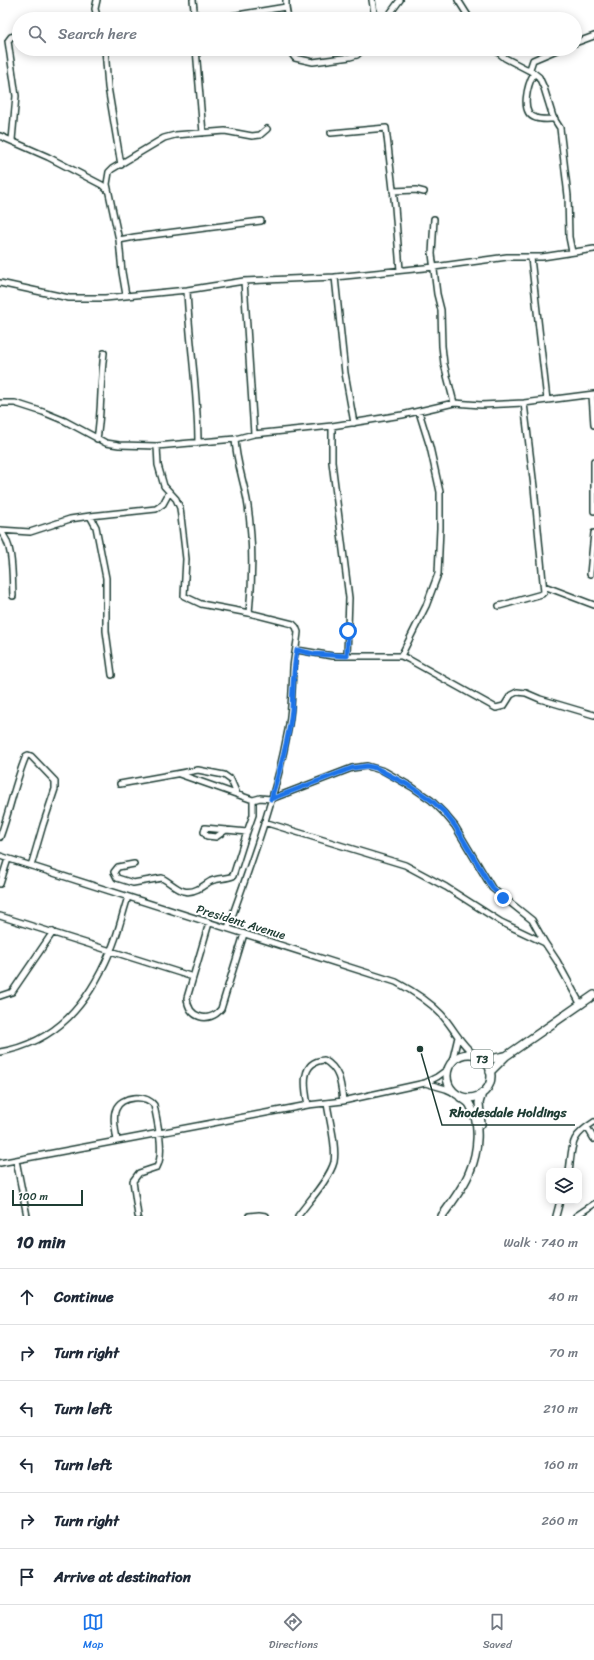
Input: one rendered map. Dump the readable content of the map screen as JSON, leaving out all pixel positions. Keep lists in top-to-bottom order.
{
  "streets": {
    "highway": ["T3"],
    "street": ["President Avenue"]
  },
  "crossings": [
    ["President Avenue", "T3"]
  ],
  "places": ["Rhodesdale Holdings"],
  "scale_bar": "100 m",
  "page": {
    "search": "Search here",
    "scale": "100 m",
    "heading": ["10 min", "Walk · 740 m"],
    "list": [
      ["Continue", "40 m"],
      ["Turn right", "70 m"],
      ["Turn left", "210 m"],
      ["Turn left", "160 m"],
      ["Turn right", "260 m"],
      "Arrive at destination"
    ],
    "nav": ["Map", "Directions", "Saved"]
  }
}
